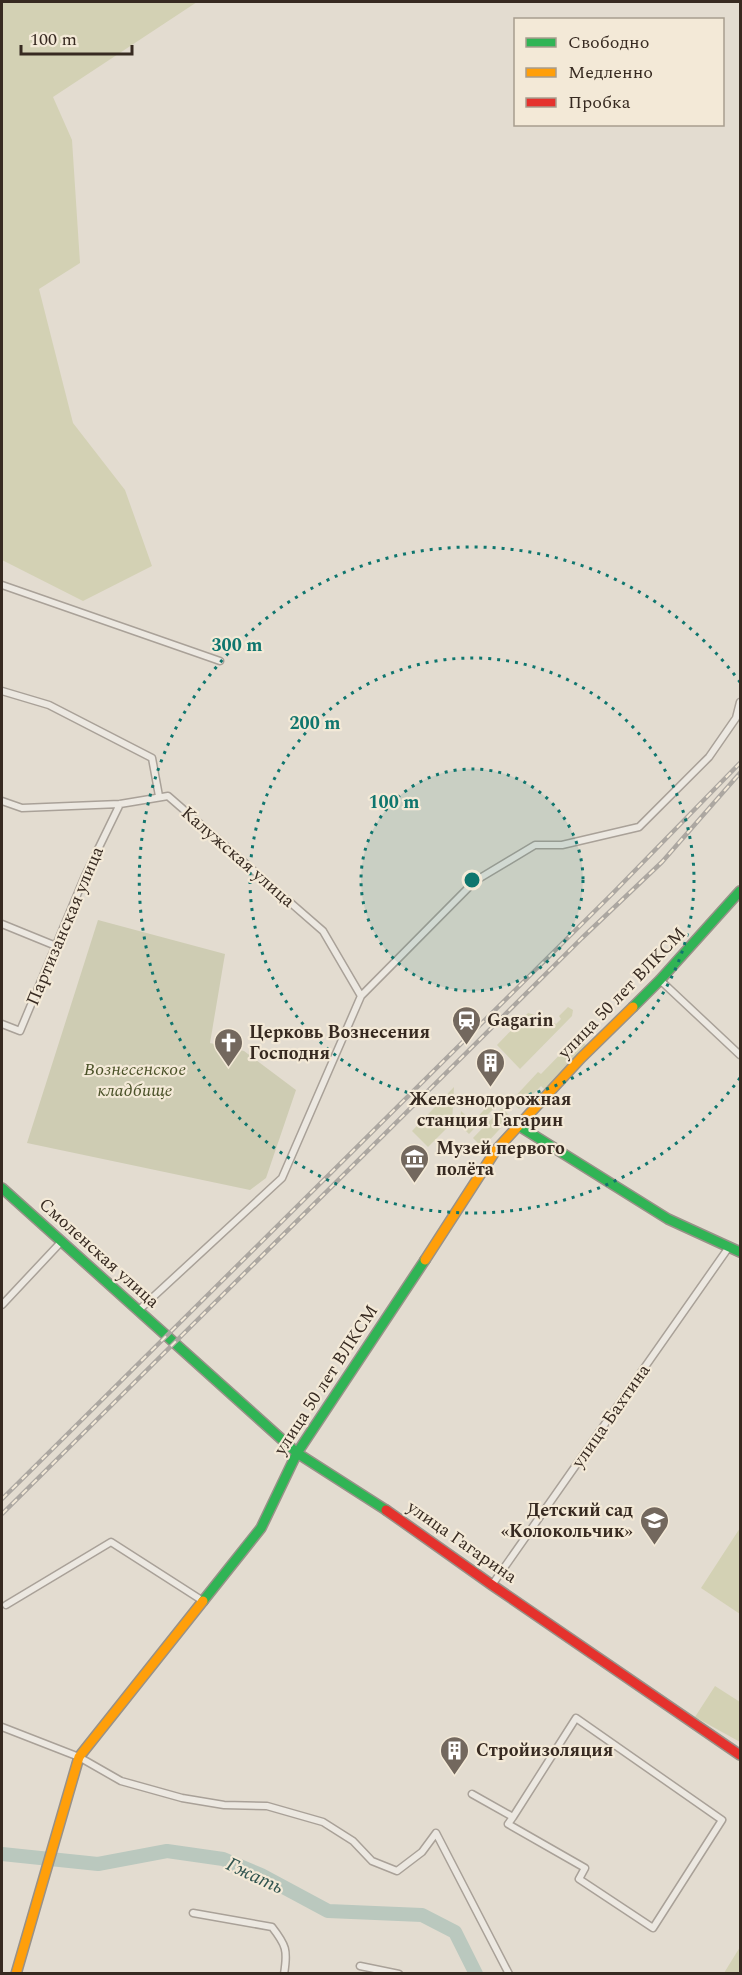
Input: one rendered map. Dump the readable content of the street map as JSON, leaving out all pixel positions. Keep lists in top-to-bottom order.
{
  "streets": {
    "main road": ["улица 50 лет ВЛКСМ", "Смоленская улица", "улица Гагарина"],
    "street": ["Калужская улица", "Партизанская улица", "улица Бахтина"]
  },
  "crossings": [
    ["улица 50 лет ВЛКСМ", "улица Гагарина"],
    ["Смоленская улица", "улица Гагарина"],
    ["улица Бахтина", "улица Гагарина"]
  ],
  "water": ["Гжать"],
  "parks": ["Вознесенское кладбище"],
  "places": {
    "station": ["Gagarin"],
    "church": ["Церковь Вознесения Господня"],
    "building": ["Железнодорожная станция Гагарин", "Стройизоляция"],
    "museum": ["Музей первого полёта"],
    "school or university": ["Детский сад «Колокольчик»"]
  },
  "legend": ["Свободно", "Медленно", "Пробка"],
  "scale_bar": "100 m",
  "rings": ["300 m", "200 m", "100 m"]
}
